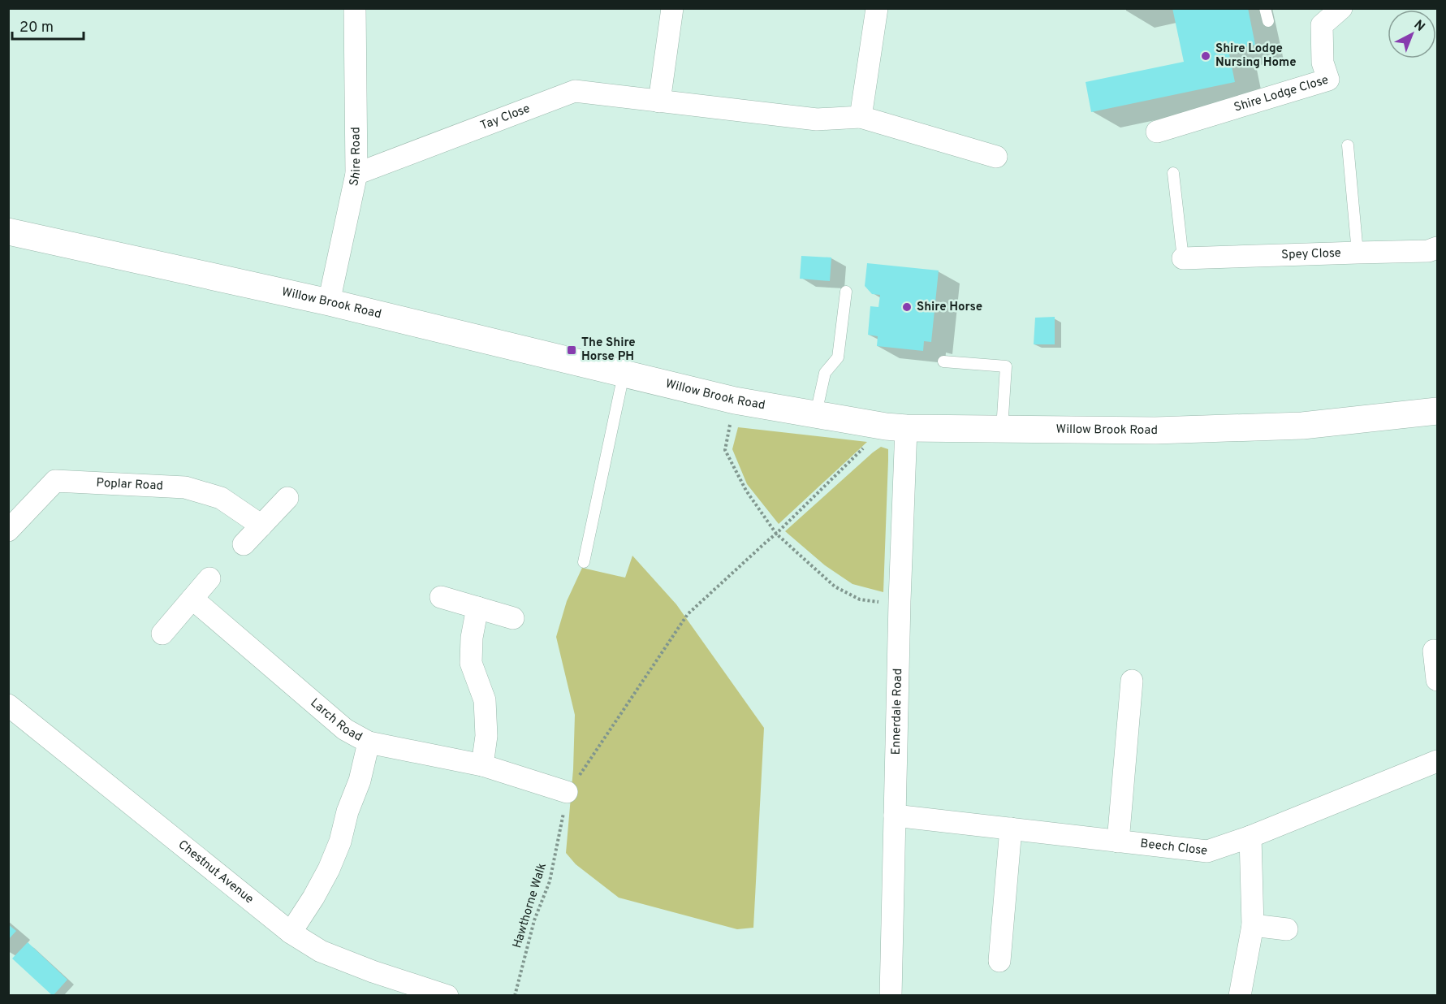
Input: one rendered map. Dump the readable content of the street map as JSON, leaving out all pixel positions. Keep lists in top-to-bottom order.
{
  "streets": {
    "street": [
      "Shire Lodge Close",
      "Tay Close",
      "Shire Road",
      "Spey Close",
      "Willow Brook Road",
      "Poplar Road",
      "Ennerdale Road",
      "Larch Road",
      "Beech Close",
      "Chestnut Avenue"
    ],
    "path": ["Hawthorne Walk"]
  },
  "crossings": [
    ["Tay Close", "Shire Road"],
    ["Shire Road", "Willow Brook Road"],
    ["Willow Brook Road", "Ennerdale Road"],
    ["Ennerdale Road", "Beech Close"],
    ["Larch Road", "Chestnut Avenue"]
  ],
  "places": {
    "other": ["Shire Lodge Nursing Home", "Shire Horse"],
    "transit": ["The Shire Horse PH"]
  },
  "scale_bar": "20 m",
  "north": "top right"
}
